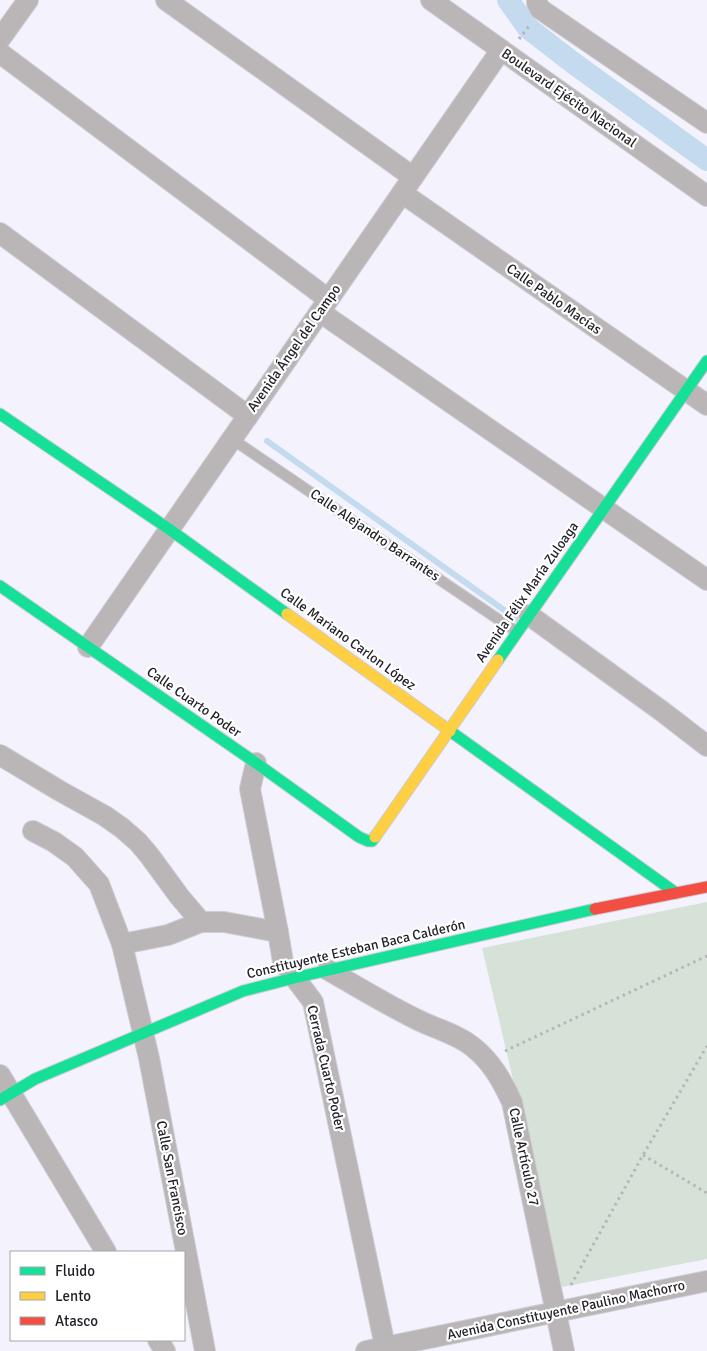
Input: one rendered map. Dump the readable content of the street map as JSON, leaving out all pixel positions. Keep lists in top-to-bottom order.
{
  "streets": {
    "street": [
      "Boulevard Ejécito Nacional",
      "Calle Pablo Macías",
      "Avenida Ángel del Campo",
      "Avenida Félix María Zuloaga",
      "Calle Mariano Carlon López",
      "Calle Cuarto Poder",
      "Constituyente Esteban Baca Calderón",
      "Cerrada Cuarto Poder",
      "Calle Artículo 27",
      "Calle San Francisco",
      "Avenida Constituyente Paulino Machorro"
    ],
    "lane": ["Calle Alejandro Barrantes"]
  },
  "crossings": [
    ["Boulevard Ejécito Nacional", "Avenida Ángel del Campo"],
    ["Calle Pablo Macías", "Avenida Ángel del Campo"],
    ["Calle Pablo Macías", "Avenida Félix María Zuloaga"],
    ["Avenida Ángel del Campo", "Calle Alejandro Barrantes"],
    ["Avenida Ángel del Campo", "Calle Mariano Carlon López"],
    ["Avenida Ángel del Campo", "Calle Cuarto Poder"],
    ["Calle Alejandro Barrantes", "Avenida Félix María Zuloaga"],
    ["Avenida Félix María Zuloaga", "Calle Mariano Carlon López"],
    ["Avenida Félix María Zuloaga", "Calle Cuarto Poder"],
    ["Calle Mariano Carlon López", "Constituyente Esteban Baca Calderón"],
    ["Calle Cuarto Poder", "Cerrada Cuarto Poder"],
    ["Constituyente Esteban Baca Calderón", "Cerrada Cuarto Poder"],
    ["Constituyente Esteban Baca Calderón", "Calle Artículo 27"],
    ["Constituyente Esteban Baca Calderón", "Calle San Francisco"],
    ["Cerrada Cuarto Poder", "Avenida Constituyente Paulino Machorro"],
    ["Calle Artículo 27", "Avenida Constituyente Paulino Machorro"]
  ],
  "legend": ["Fluido", "Lento", "Atasco"]
}
